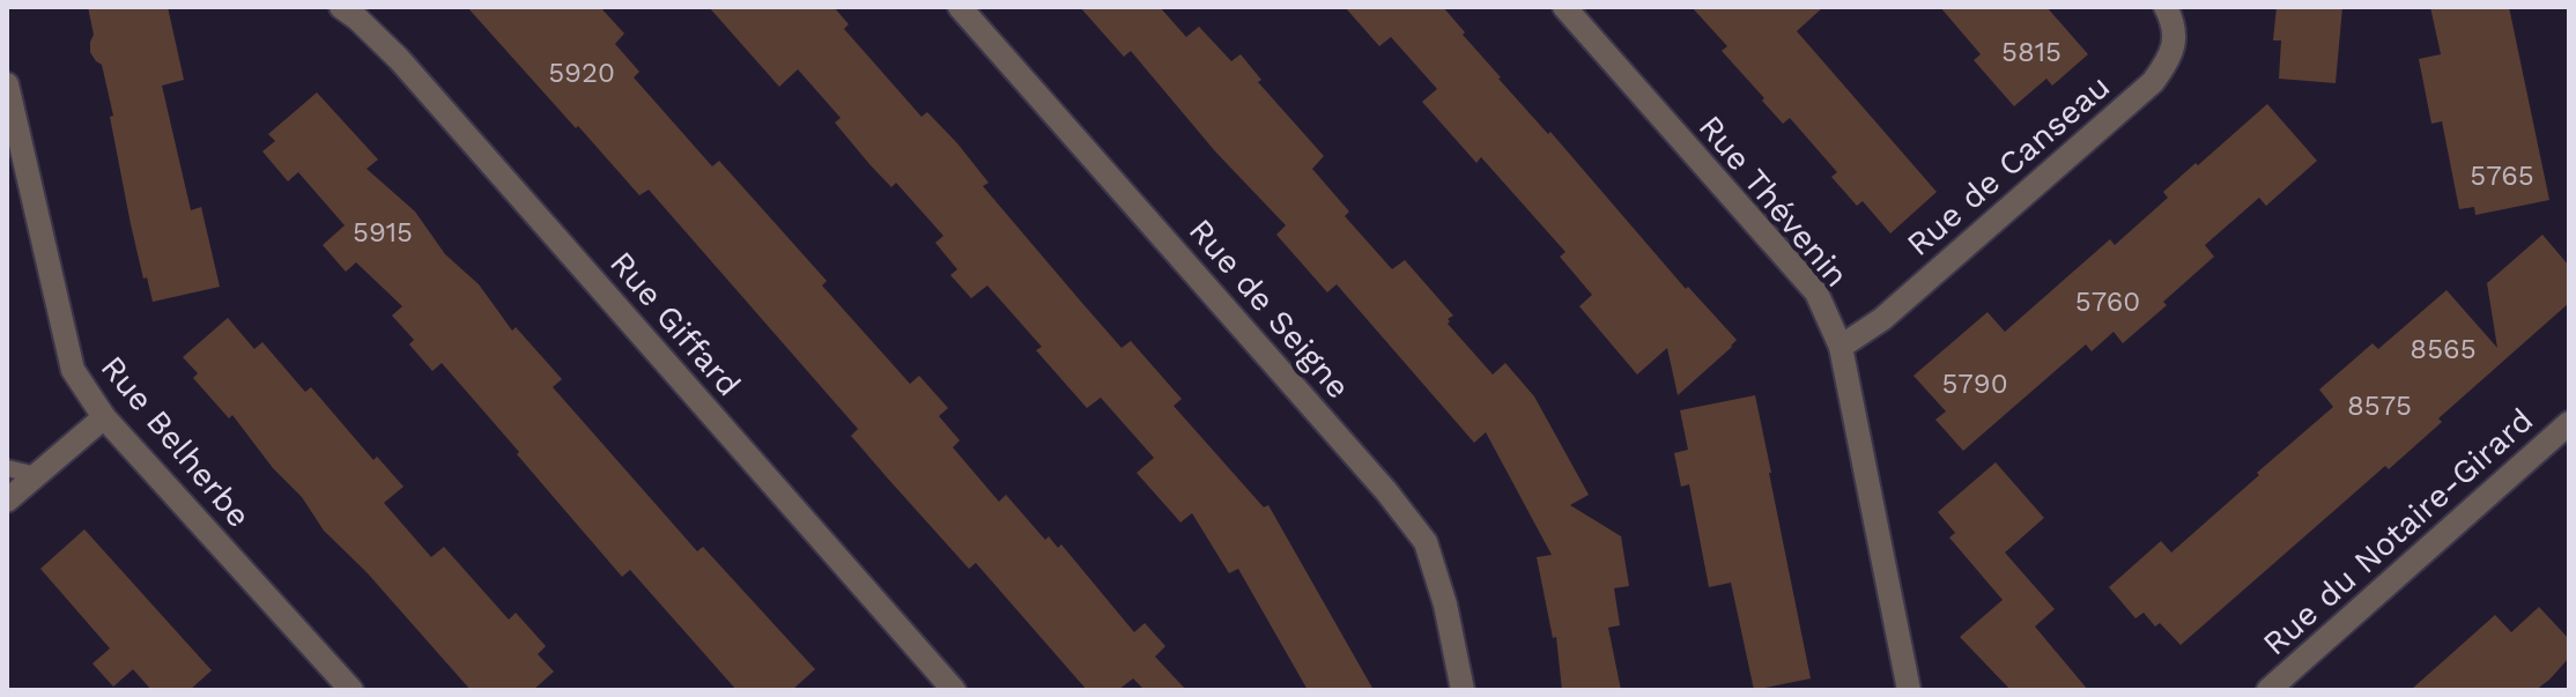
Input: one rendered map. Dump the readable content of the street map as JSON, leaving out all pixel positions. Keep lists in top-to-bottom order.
{
  "streets": {
    "street": [
      "Rue de Canseau",
      "Rue Thévenin",
      "Rue de Seigne",
      "Rue Giffard",
      "Rue Belherbe",
      "Rue du Notaire-Girard"
    ]
  },
  "crossings": [
    ["Rue de Canseau", "Rue Thévenin"]
  ],
  "house_numbers": [
    "5815",
    "5920",
    "5765",
    "5915",
    "5760",
    "8565",
    "5790",
    "8575"
  ]
}
